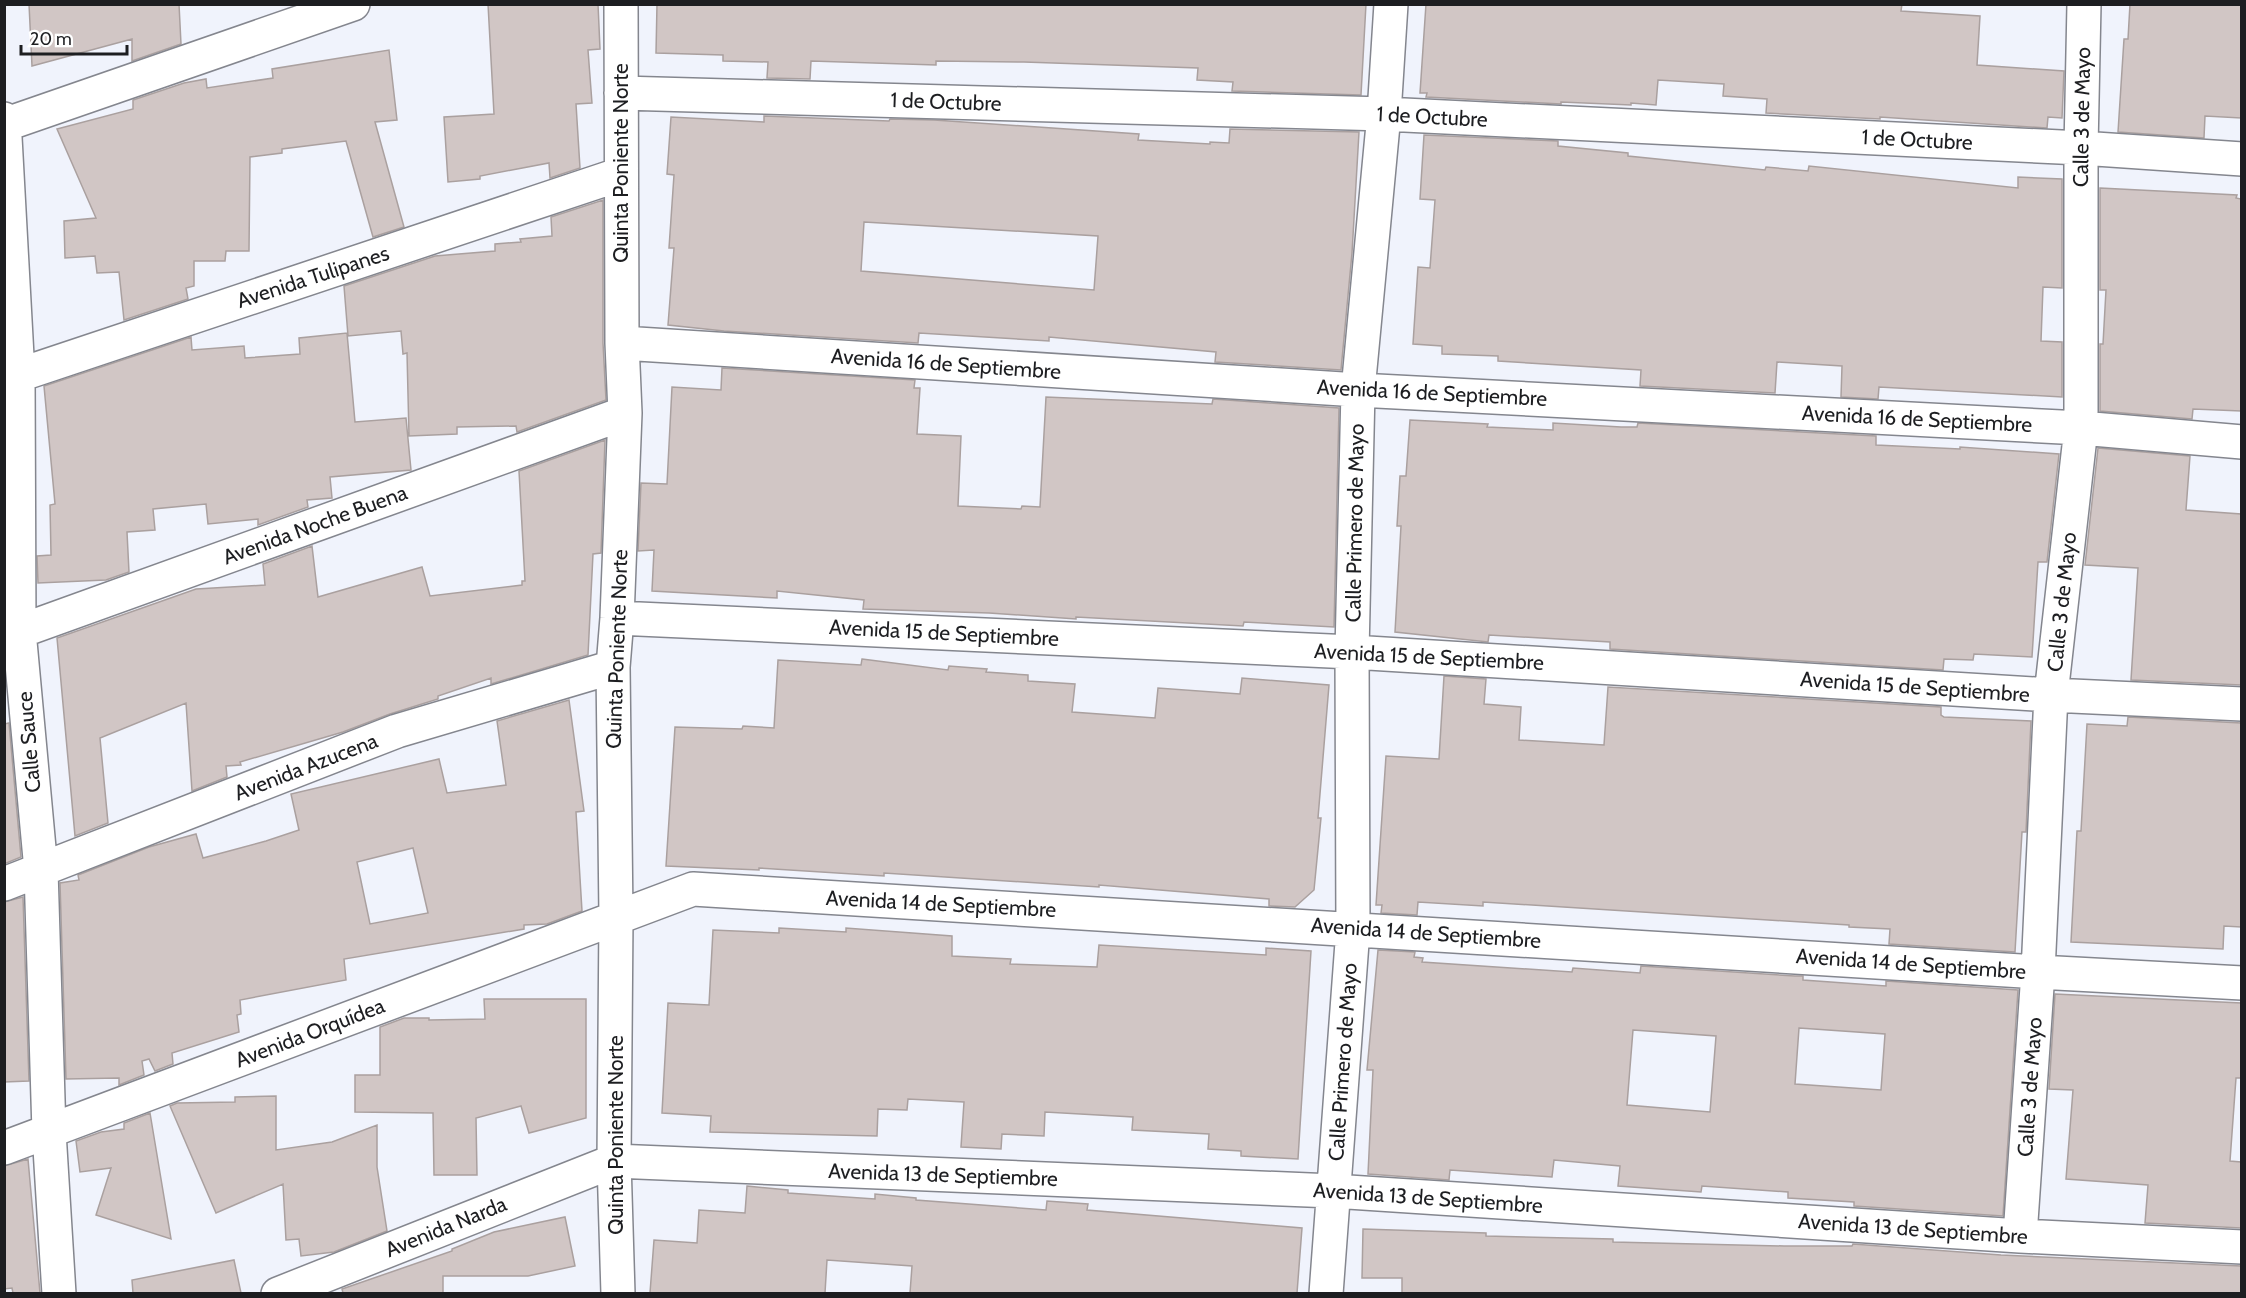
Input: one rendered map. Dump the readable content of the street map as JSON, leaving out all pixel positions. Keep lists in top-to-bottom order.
{
  "streets": {
    "street": [
      "1 de Octubre",
      "Calle 3 de Mayo",
      "Quinta Poniente Norte",
      "Avenida Tulipanes",
      "Avenida 16 de Septiembre",
      "Calle Primero de Mayo",
      "Avenida Noche Buena",
      "Avenida 15 de Septiembre",
      "Calle Sauce",
      "Avenida Azucena",
      "Avenida 14 de Septiembre",
      "Avenida Orquídea",
      "Avenida 13 de Septiembre",
      "Avenida Narda"
    ]
  },
  "crossings": [
    ["1 de Octubre", "Calle 3 de Mayo"],
    ["1 de Octubre", "Quinta Poniente Norte"],
    ["1 de Octubre", "Calle Primero de Mayo"],
    ["Calle 3 de Mayo", "Avenida 16 de Septiembre"],
    ["Calle 3 de Mayo", "Avenida 15 de Septiembre"],
    ["Calle 3 de Mayo", "Avenida 14 de Septiembre"],
    ["Calle 3 de Mayo", "Avenida 13 de Septiembre"],
    ["Quinta Poniente Norte", "Avenida Tulipanes"],
    ["Quinta Poniente Norte", "Avenida 16 de Septiembre"],
    ["Quinta Poniente Norte", "Avenida Noche Buena"],
    ["Quinta Poniente Norte", "Avenida 15 de Septiembre"],
    ["Quinta Poniente Norte", "Avenida Azucena"],
    ["Quinta Poniente Norte", "Avenida 14 de Septiembre"],
    ["Quinta Poniente Norte", "Avenida Orquídea"],
    ["Quinta Poniente Norte", "Avenida 13 de Septiembre"],
    ["Quinta Poniente Norte", "Avenida Narda"],
    ["Avenida Tulipanes", "Calle Sauce"],
    ["Avenida 16 de Septiembre", "Calle Primero de Mayo"],
    ["Calle Primero de Mayo", "Avenida 15 de Septiembre"],
    ["Calle Primero de Mayo", "Avenida 14 de Septiembre"],
    ["Calle Primero de Mayo", "Avenida 13 de Septiembre"],
    ["Avenida Noche Buena", "Calle Sauce"],
    ["Calle Sauce", "Avenida Azucena"],
    ["Calle Sauce", "Avenida Orquídea"],
    ["Avenida 14 de Septiembre", "Avenida Orquídea"],
    ["Avenida 13 de Septiembre", "Avenida Narda"]
  ],
  "scale_bar": "20 m"
}
